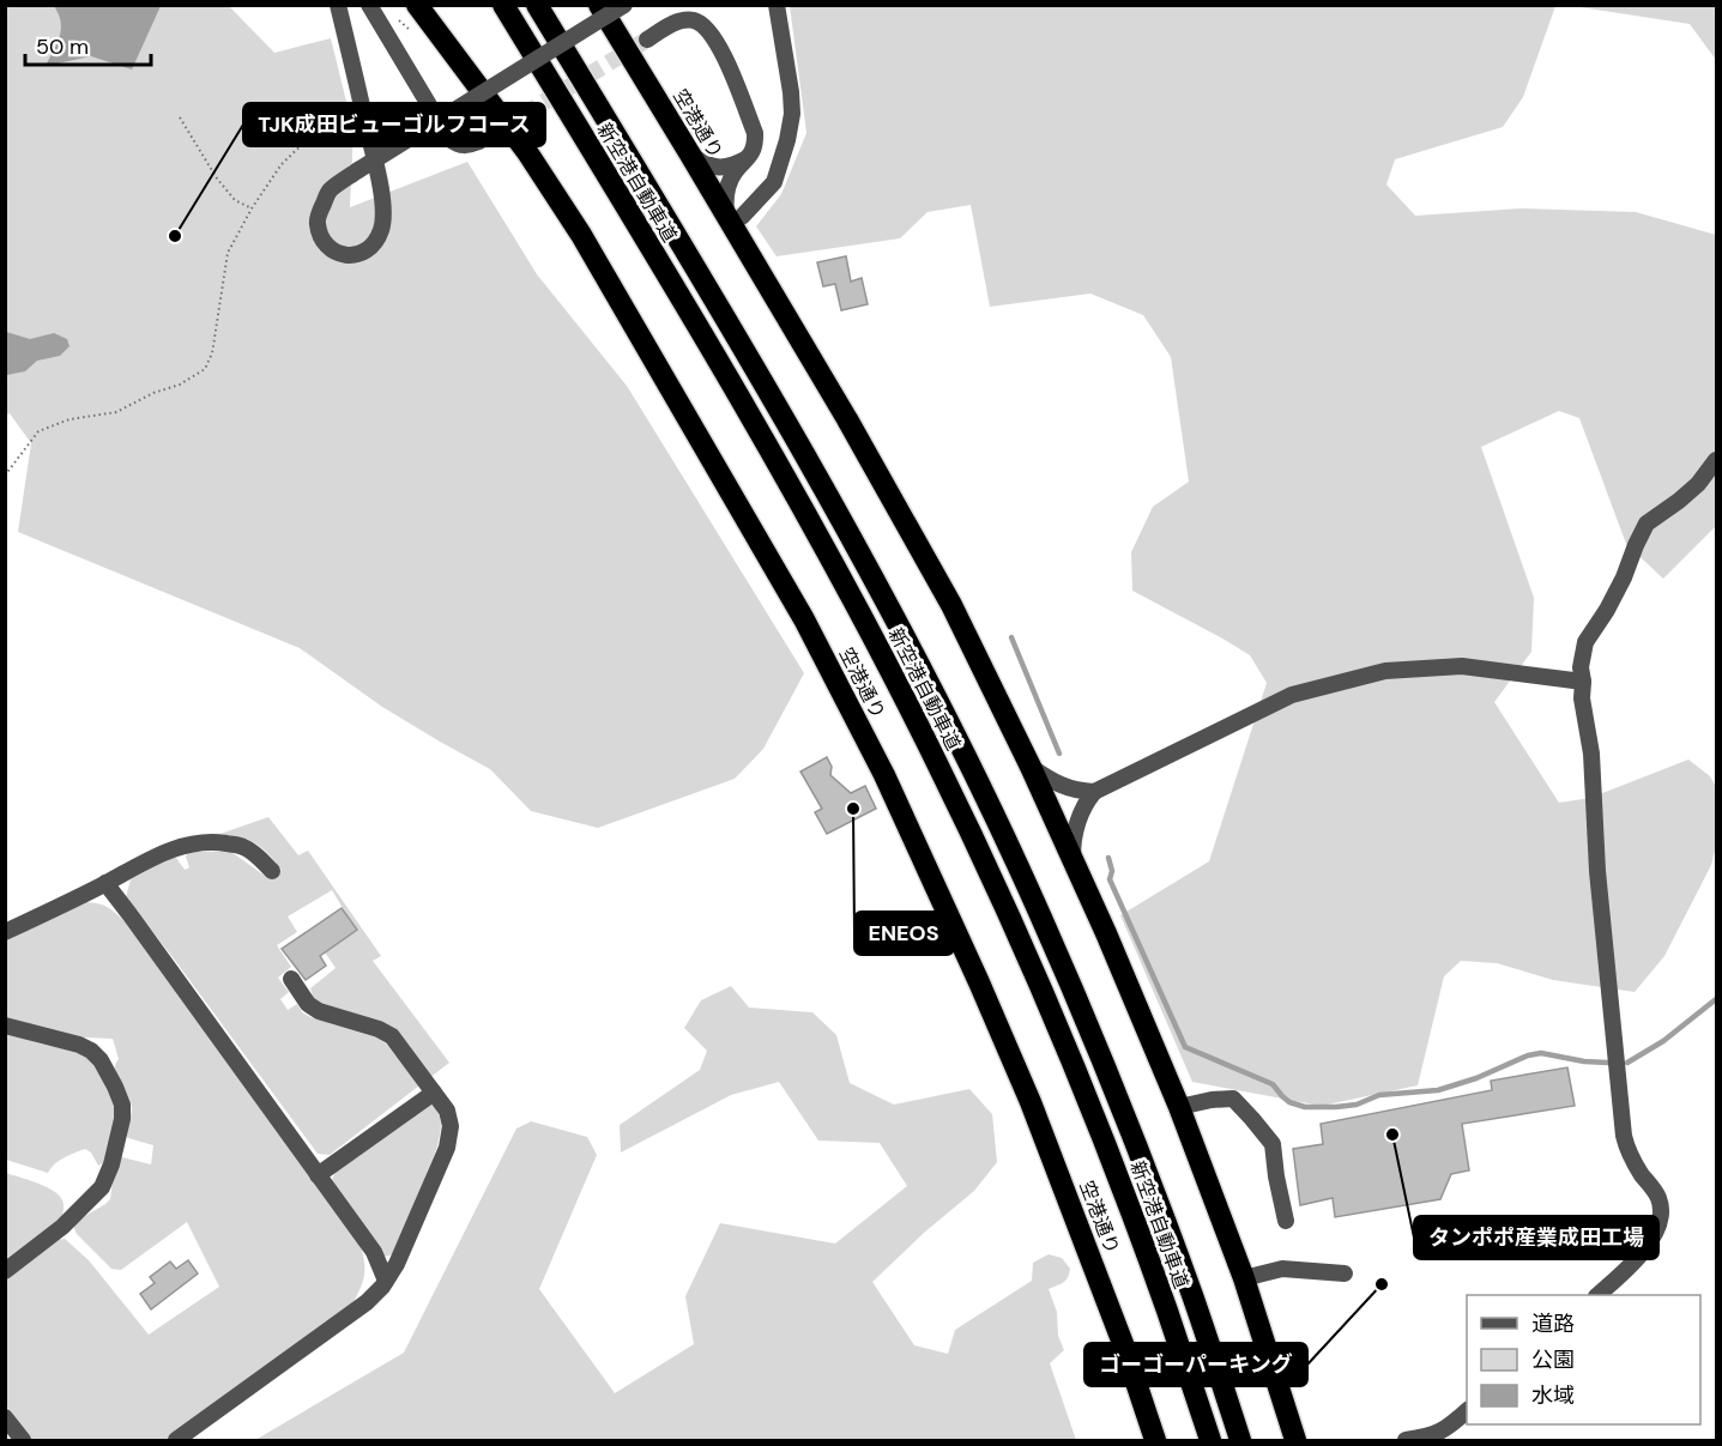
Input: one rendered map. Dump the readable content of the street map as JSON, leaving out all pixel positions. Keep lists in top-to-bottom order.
{
  "streets": {
    "highway": ["空港通り", "新空港自動車道"]
  },
  "places": [
    "TJK成田ビューゴルフコース",
    "ENEOS",
    "タンポポ産業成田工場",
    "ゴーゴーパーキング"
  ],
  "legend": ["道路", "公園", "水域"],
  "scale_bar": "50 m"
}
